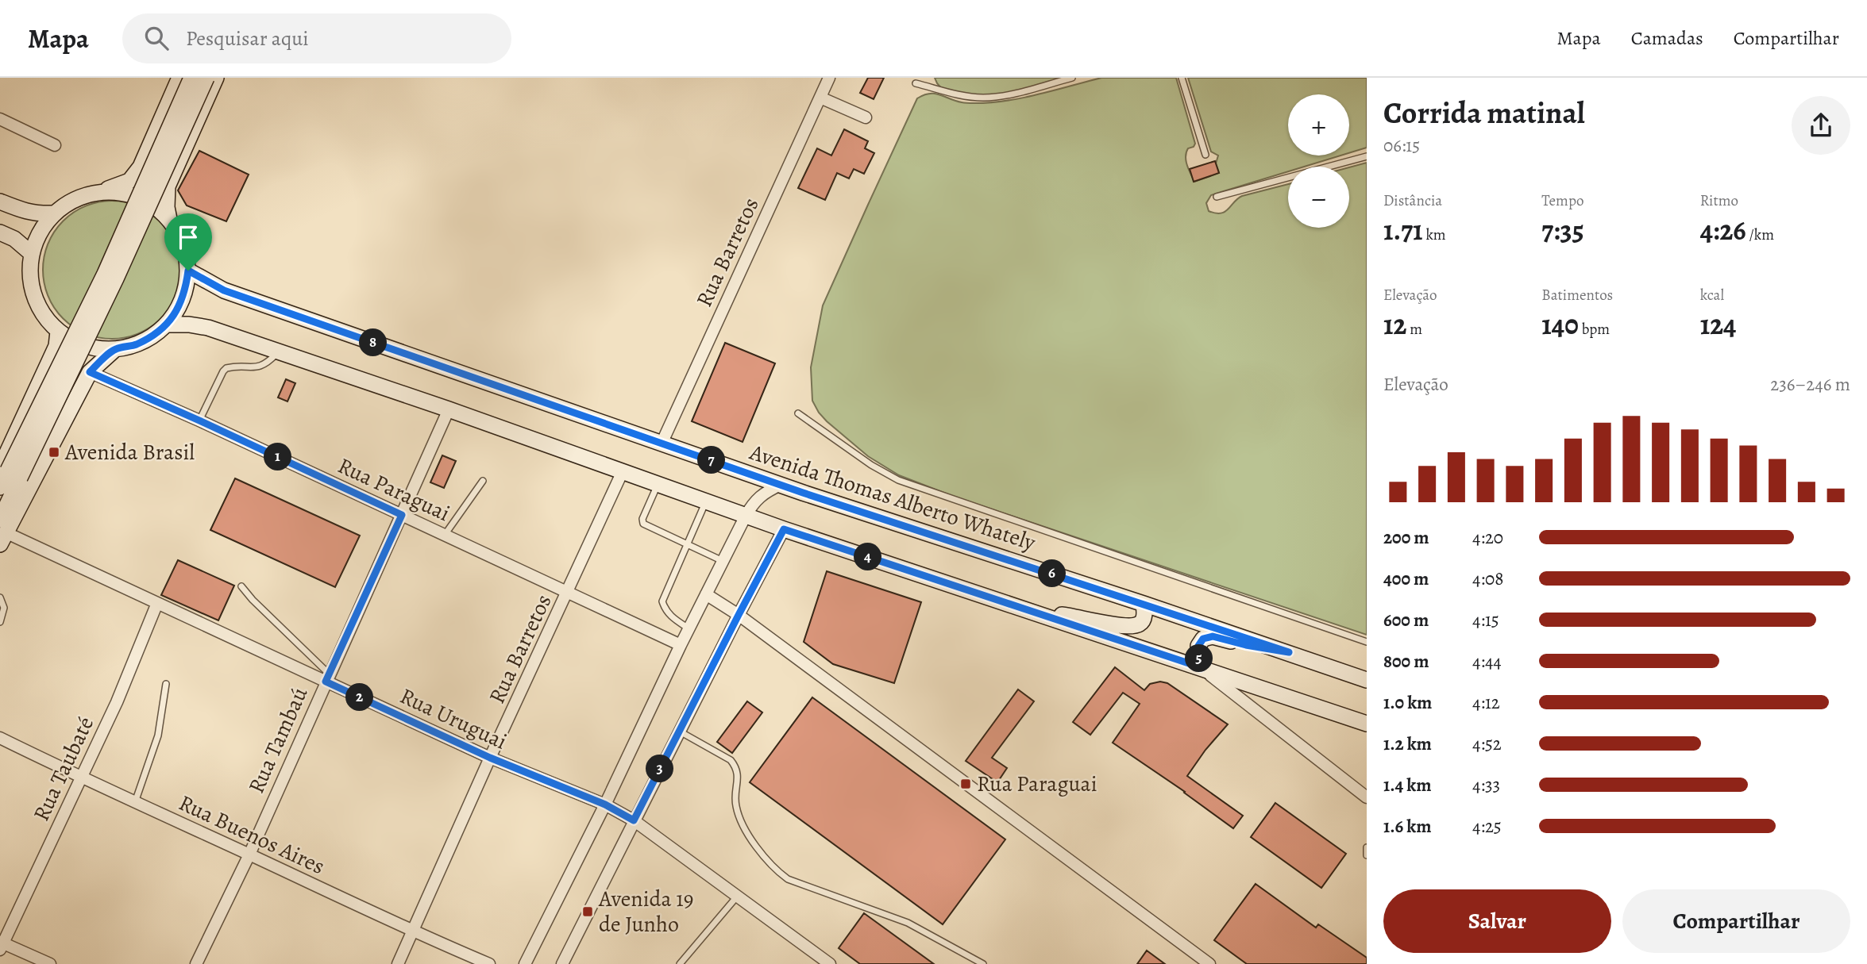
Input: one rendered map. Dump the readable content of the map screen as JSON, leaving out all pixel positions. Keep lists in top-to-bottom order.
{
  "streets": {
    "main road": ["Avenida Thomas Alberto Whately"],
    "street": [
      "Rua Barretos",
      "Rua Paraguai",
      "Rua Uruguai",
      "Rua Tambaú",
      "Rua Taubaté",
      "Rua Buenos Aires"
    ]
  },
  "crossings": [
    ["Rua Barretos", "Rua Paraguai"],
    ["Rua Barretos", "Avenida Thomas Alberto Whately"],
    ["Rua Barretos", "Rua Uruguai"],
    ["Rua Barretos", "Rua Buenos Aires"],
    ["Rua Paraguai", "Rua Tambaú"],
    ["Rua Uruguai", "Rua Tambaú"],
    ["Rua Uruguai", "Rua Taubaté"],
    ["Rua Tambaú", "Rua Buenos Aires"],
    ["Rua Taubaté", "Rua Buenos Aires"]
  ],
  "places": {
    "transit": ["Avenida Brasil", "Rua Paraguai", "Avenida 19 de Junho"]
  },
  "page": {
    "header": "Mapa",
    "search": "Pesquisar aqui",
    "nav": ["Mapa", "Camadas", "Compartilhar"],
    "heading": ["Corrida matinal", "06:15"],
    "map_buttons": ["+", "−"],
    "stats": [
      ["Distância", "1.71 km"],
      ["Tempo", "7:35"],
      ["Ritmo", "4:26 /km"],
      ["Elevação", "12 m"],
      ["Batimentos", "140 bpm"],
      ["kcal", "124"]
    ],
    "pins": [
      "8",
      "1",
      "7",
      "4",
      "6",
      "5",
      "2",
      "3"
    ],
    "chart": ["Elevação", "236–246 m"],
    "list": [
      {
        "name": "200 m",
        "note": "4:20"
      },
      {
        "name": "400 m",
        "note": "4:08"
      },
      {
        "name": "600 m",
        "note": "4:15"
      },
      {
        "name": "800 m",
        "note": "4:44"
      },
      {
        "name": "1.0 km",
        "note": "4:12"
      },
      {
        "name": "1.2 km",
        "note": "4:52"
      },
      {
        "name": "1.4 km",
        "note": "4:33"
      },
      {
        "name": "1.6 km",
        "note": "4:25"
      }
    ],
    "buttons": ["Salvar", "Compartilhar"]
  }
}
